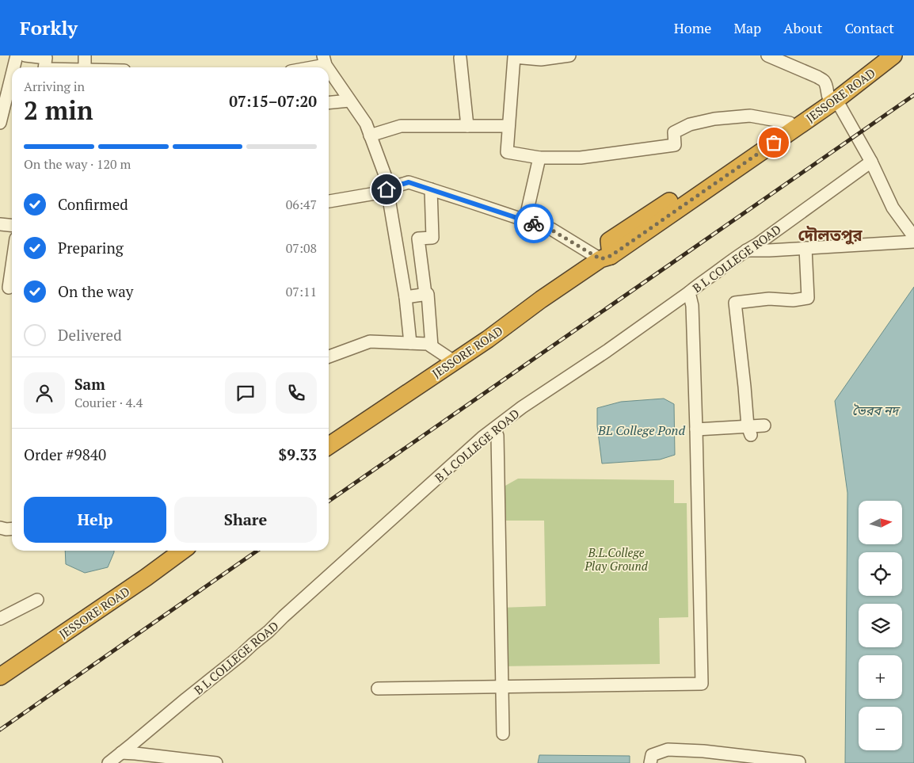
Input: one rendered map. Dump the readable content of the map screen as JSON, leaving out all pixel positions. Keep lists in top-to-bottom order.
{
  "streets": {
    "highway": ["JESSORE ROAD"],
    "street": ["B L COLLEGE ROAD"]
  },
  "districts": ["দৌলতপুর"],
  "water": ["ভৈরব নদ", "BL College Pond"],
  "parks": ["B.L.College Play Ground"],
  "north": "right",
  "page": {
    "header": "Forkly",
    "nav": [
      "Home",
      "Map",
      "About",
      "Contact"
    ],
    "heading": ["2 min", "Arriving in", "07:15–07:20"],
    "panel": [
      "Sam",
      "Courier · 4.4",
      "Order #9840",
      "$9.33"
    ],
    "bar": "On the way · 120 m",
    "list": [
      ["Confirmed", "06:47"],
      ["Preparing", "07:08"],
      ["On the way", "07:11"],
      "Delivered"
    ],
    "buttons": ["Help", "Share"],
    "map_buttons": ["+", "−"]
  }
}
